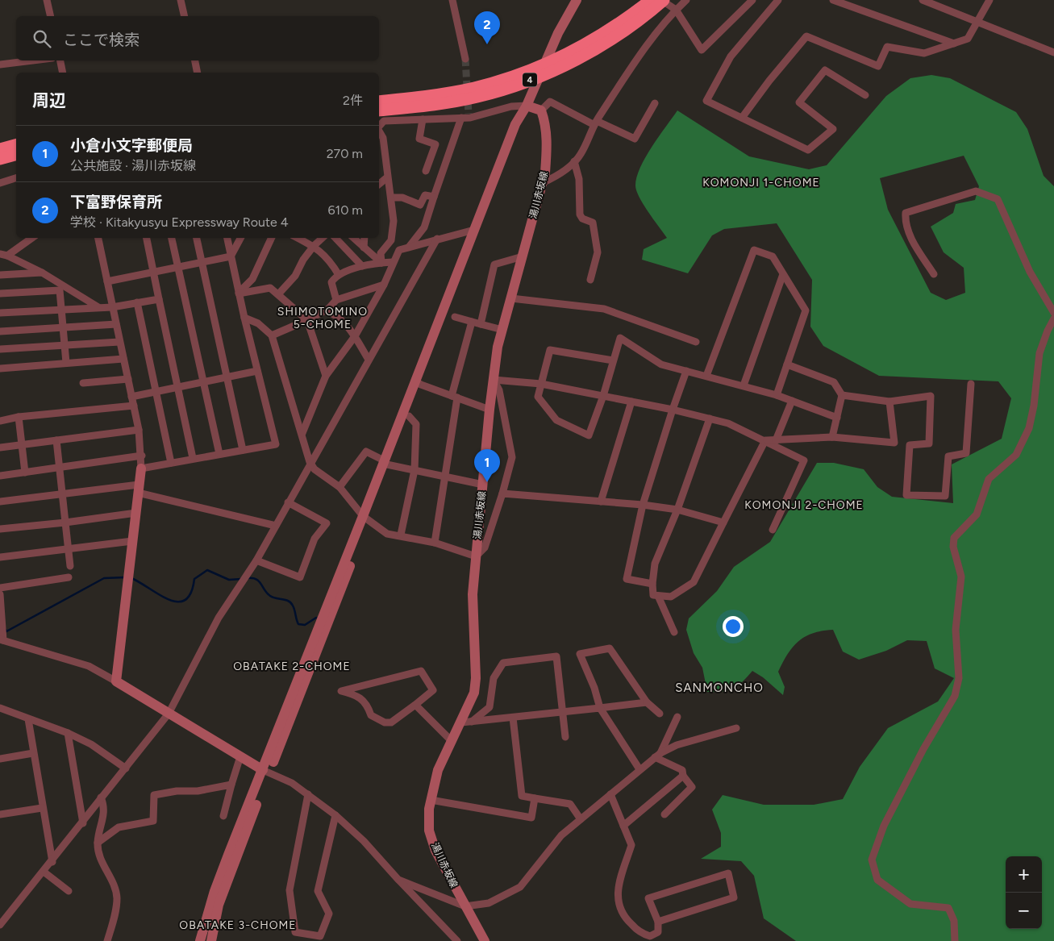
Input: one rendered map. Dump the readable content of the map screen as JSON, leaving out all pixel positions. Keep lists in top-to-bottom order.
{
  "streets": {
    "highway": ["4"],
    "street": ["湯川赤坂線"]
  },
  "districts": [
    "KOMONJI 1-CHOME",
    "SHIMOTOMINO 5-CHOME",
    "KOMONJI 2-CHOME",
    "OBATAKE 2-CHOME",
    "SANMONCHO",
    "OBATAKE 3-CHOME"
  ],
  "page": {
    "pins": ["2", "1"],
    "search": "ここで検索",
    "heading": ["周辺", "2件"],
    "list": [
      {
        "mark": "1",
        "name": "小倉小文字郵便局",
        "note": "公共施設 · 湯川赤坂線",
        "value": "270 m"
      },
      {
        "mark": "2",
        "name": "下富野保育所",
        "note": "学校 · Kitakyusyu Expressway Route 4",
        "value": "610 m"
      }
    ],
    "map_buttons": ["+", "−"]
  }
}
